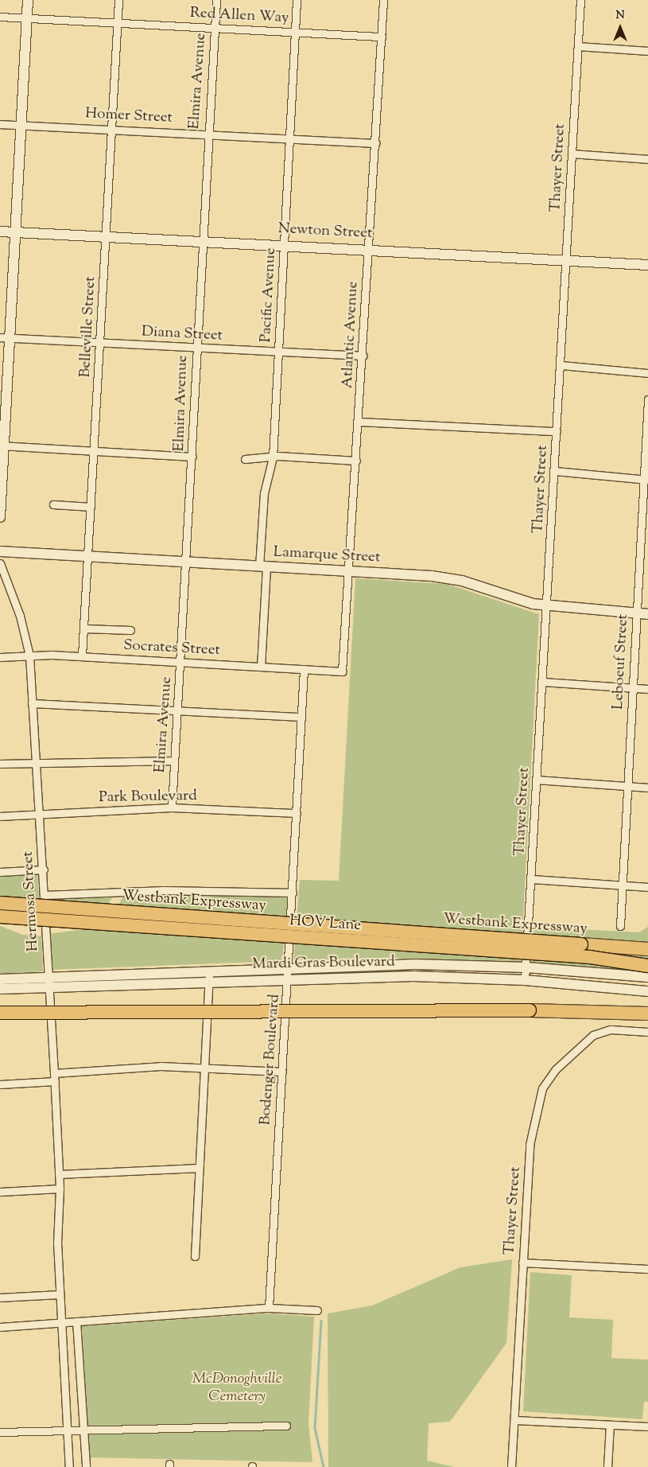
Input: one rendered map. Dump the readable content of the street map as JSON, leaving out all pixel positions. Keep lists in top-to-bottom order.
{
  "streets": {
    "highway": ["Westbank Expressway", "HOV Lane"],
    "street": [
      "Red Allen Way",
      "Elmira Avenue",
      "Homer Street",
      "Thayer Street",
      "Newton Street",
      "Pacific Avenue",
      "Belleville Street",
      "Diana Street",
      "Atlantic Avenue",
      "Lamarque Street",
      "Socrates Street",
      "Leboeuf Street",
      "Park Boulevard",
      "Hermosa Street",
      "Mardi Gras Boulevard",
      "Bodenger Boulevard"
    ]
  },
  "crossings": [
    ["Red Allen Way", "Elmira Avenue"],
    ["Red Allen Way", "Pacific Avenue"],
    ["Red Allen Way", "Belleville Street"],
    ["Red Allen Way", "Atlantic Avenue"],
    ["Elmira Avenue", "Homer Street"],
    ["Elmira Avenue", "Newton Street"],
    ["Elmira Avenue", "Diana Street"],
    ["Elmira Avenue", "Lamarque Street"],
    ["Elmira Avenue", "Socrates Street"],
    ["Elmira Avenue", "Park Boulevard"],
    ["Homer Street", "Pacific Avenue"],
    ["Homer Street", "Belleville Street"],
    ["Homer Street", "Atlantic Avenue"],
    ["Thayer Street", "Newton Street"],
    ["Thayer Street", "Lamarque Street"],
    ["Thayer Street", "Mardi Gras Boulevard"],
    ["Newton Street", "Pacific Avenue"],
    ["Newton Street", "Belleville Street"],
    ["Newton Street", "Atlantic Avenue"],
    ["Pacific Avenue", "Diana Street"],
    ["Pacific Avenue", "Lamarque Street"],
    ["Pacific Avenue", "Socrates Street"],
    ["Belleville Street", "Diana Street"],
    ["Belleville Street", "Lamarque Street"],
    ["Belleville Street", "Socrates Street"],
    ["Diana Street", "Atlantic Avenue"],
    ["Atlantic Avenue", "Lamarque Street"],
    ["Atlantic Avenue", "Socrates Street"],
    ["Lamarque Street", "Leboeuf Street"],
    ["Socrates Street", "Hermosa Street"],
    ["Socrates Street", "Bodenger Boulevard"],
    ["Park Boulevard", "Hermosa Street"],
    ["Park Boulevard", "Bodenger Boulevard"],
    ["Hermosa Street", "Mardi Gras Boulevard"],
    ["Mardi Gras Boulevard", "Bodenger Boulevard"]
  ],
  "parks": ["McDonoghville Cemetery"],
  "north": "top"
}
